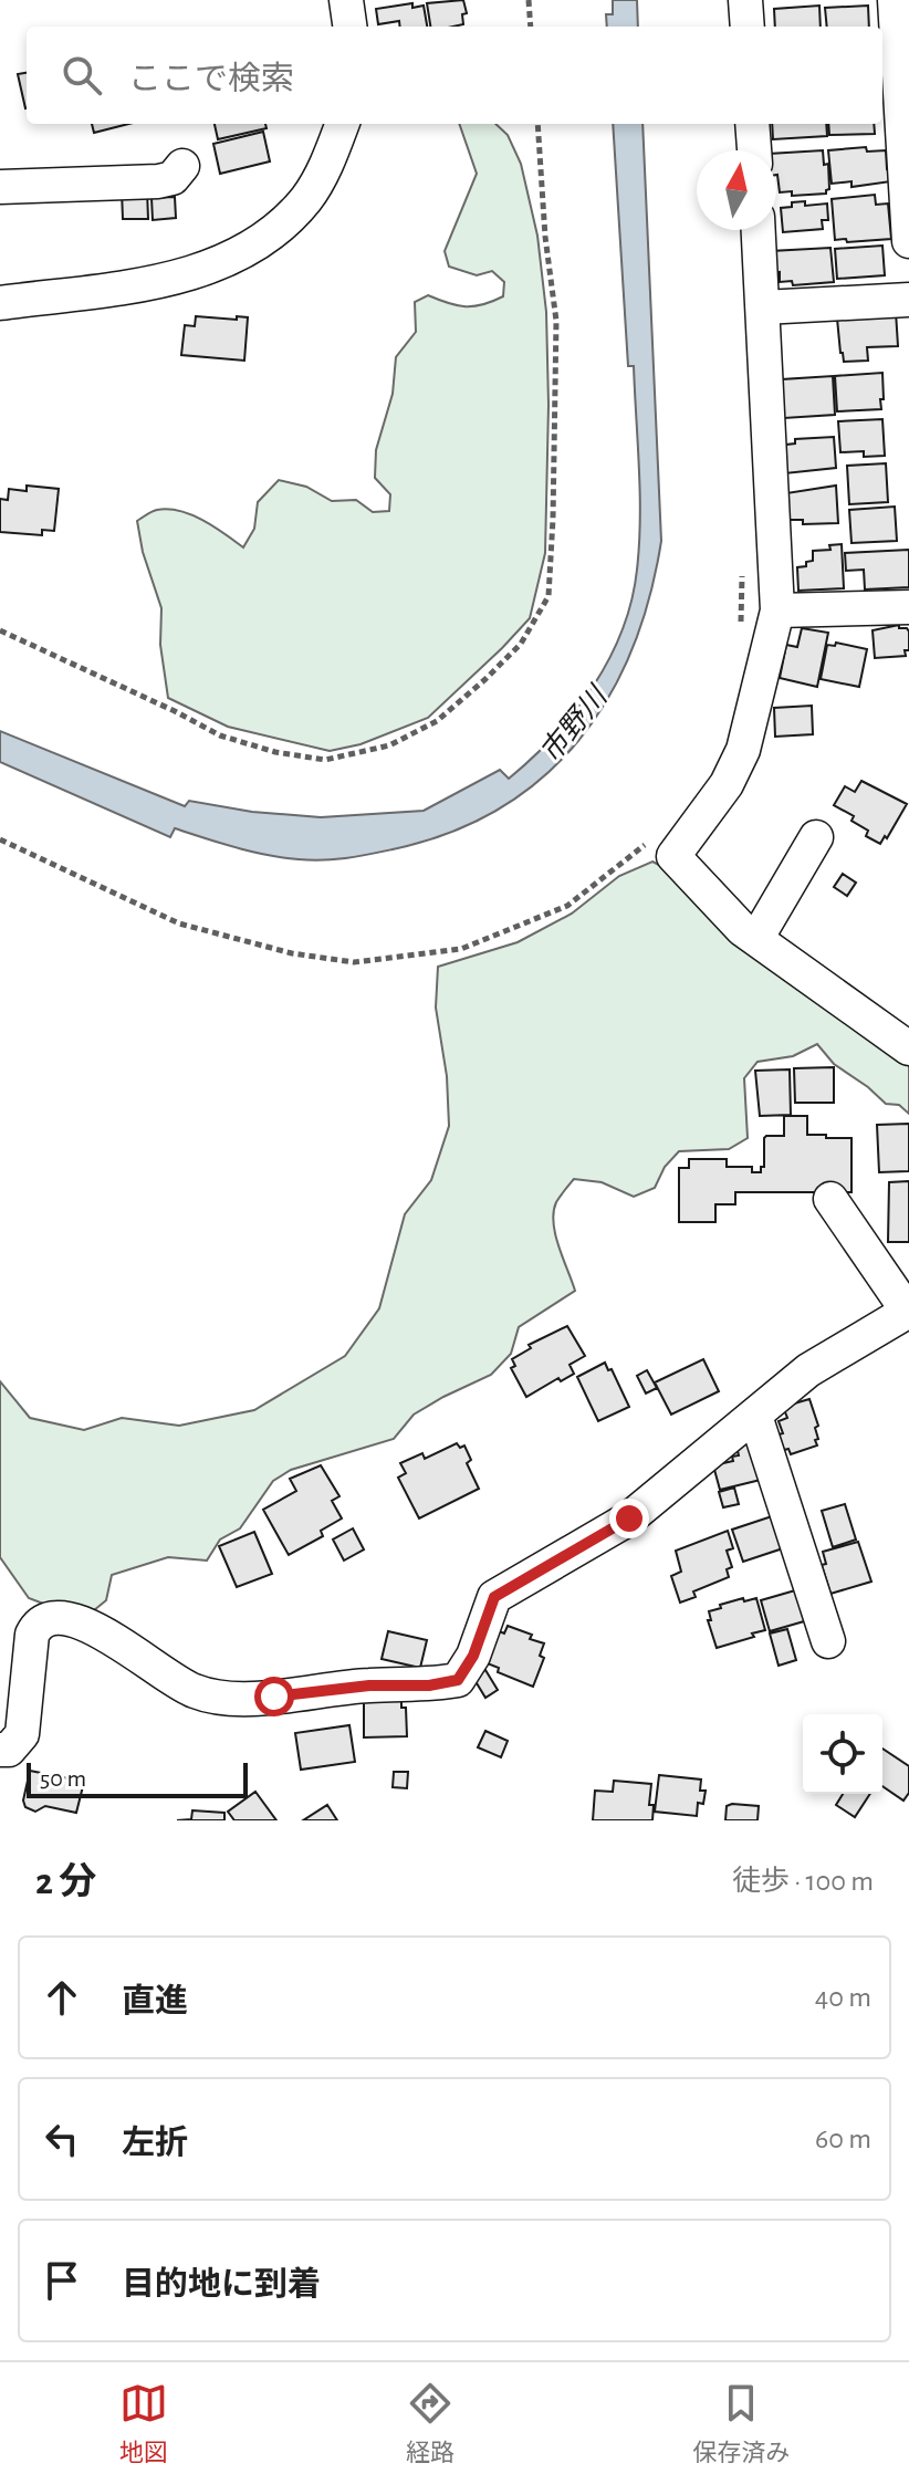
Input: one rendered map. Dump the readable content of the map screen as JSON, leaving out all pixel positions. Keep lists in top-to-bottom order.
{
  "water": ["市野川"],
  "scale_bar": "50 m",
  "north": "top",
  "page": {
    "search": "ここで検索",
    "scale": "50 m",
    "heading": ["2 分", "徒歩 · 100 m"],
    "list": [
      ["直進", "40 m"],
      ["左折", "60 m"],
      "目的地に到着"
    ],
    "nav": ["地図", "経路", "保存済み"]
  }
}
